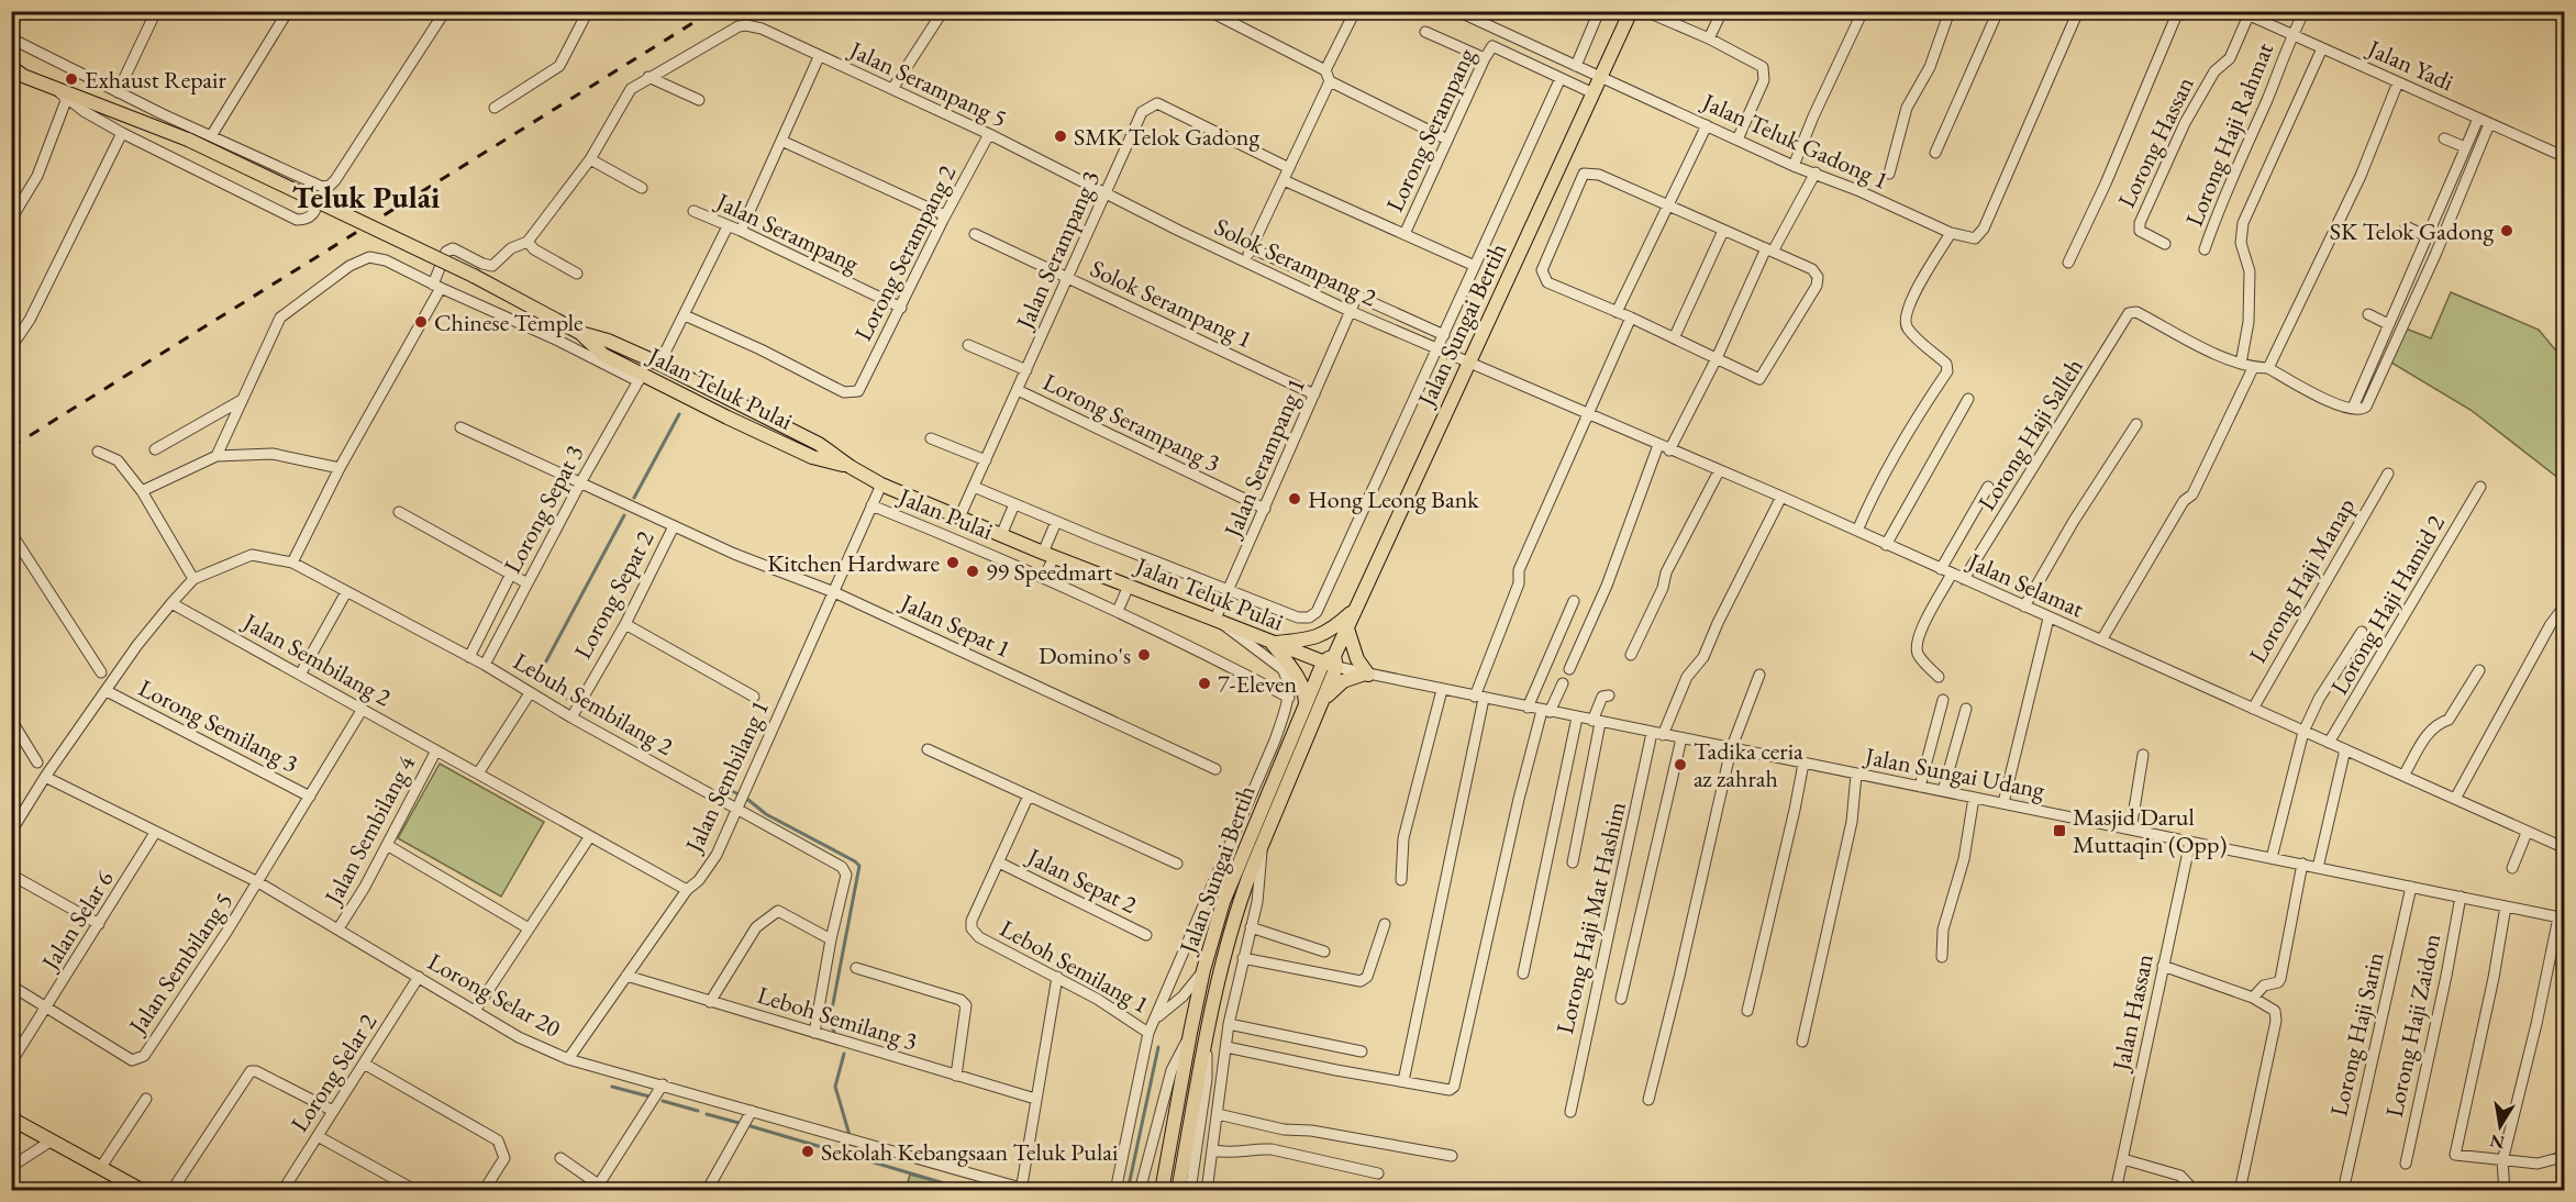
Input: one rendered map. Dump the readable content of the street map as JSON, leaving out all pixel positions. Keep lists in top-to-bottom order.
{
  "streets": {
    "main road": ["Jalan Sungai Bertih", "Jalan Teluk Pulai"],
    "street": [
      "Jalan Yadi",
      "Jalan Serampang 5",
      "Lorong Serampang",
      "Lorong Haji Rahmat",
      "Jalan Teluk Gadong 1",
      "Lorong Hassan",
      "Jalan Serampang",
      "Jalan Serampang 3",
      "Lorong Serampang 2",
      "Solok Serampang 2",
      "Solok Serampang 1",
      "Lorong Serampang 3",
      "Lorong Haji Salleh",
      "Jalan Serampang 1",
      "Lorong Sepat 3",
      "Jalan Pulai",
      "Lorong Haji Manap",
      "Jalan Selamat",
      "Lorong Sepat 2",
      "Lorong Haji Hamid 2",
      "Jalan Sepat 1",
      "Jalan Sembilang 2",
      "Lebuh Sembilang 2",
      "Lorong Semilang 3",
      "Jalan Sungai Udang",
      "Jalan Sembilang 1",
      "Jalan Sembilang 4",
      "Jalan Sepat 2",
      "Lorong Haji Mat Hashim",
      "Jalan Selar 6",
      "Jalan Sembilang 5",
      "Leboh Semilang 1",
      "Lorong Selar 20",
      "Jalan Hassan",
      "Leboh Semilang 3",
      "Lorong Haji Zaidon",
      "Lorong Haji Sarin",
      "Lorong Selar 2"
    ]
  },
  "crossings": [
    ["Jalan Yadi", "Lorong Haji Rahmat"],
    ["Jalan Yadi", "Lorong Hassan"],
    ["Jalan Serampang 5", "Jalan Serampang 3"],
    ["Jalan Serampang 5", "Lorong Serampang 2"],
    ["Jalan Serampang 5", "Solok Serampang 2"],
    ["Lorong Serampang", "Jalan Sungai Bertih"],
    ["Jalan Teluk Gadong 1", "Jalan Sungai Bertih"],
    ["Jalan Serampang", "Lorong Serampang 2"],
    ["Jalan Serampang 3", "Solok Serampang 2"],
    ["Jalan Serampang 3", "Solok Serampang 1"],
    ["Jalan Serampang 3", "Jalan Teluk Pulai"],
    ["Jalan Serampang 3", "Lorong Serampang 3"],
    ["Solok Serampang 2", "Jalan Sungai Bertih"],
    ["Solok Serampang 2", "Jalan Serampang 1"],
    ["Solok Serampang 2", "Jalan Selamat"],
    ["Solok Serampang 1", "Jalan Serampang 1"],
    ["Jalan Sungai Bertih", "Jalan Teluk Pulai"],
    ["Jalan Sungai Bertih", "Jalan Selamat"],
    ["Jalan Sungai Bertih", "Jalan Sungai Udang"],
    ["Jalan Teluk Pulai", "Jalan Serampang 1"],
    ["Jalan Teluk Pulai", "Lorong Sepat 3"],
    ["Jalan Teluk Pulai", "Jalan Sungai Udang"],
    ["Jalan Teluk Pulai", "Jalan Sembilang 1"],
    ["Lorong Serampang 3", "Jalan Serampang 1"],
    ["Lorong Haji Salleh", "Jalan Selamat"],
    ["Lorong Sepat 3", "Jalan Sepat 1"],
    ["Lorong Sepat 3", "Lebuh Sembilang 2"],
    ["Jalan Pulai", "Jalan Sembilang 1"],
    ["Lorong Haji Manap", "Jalan Selamat"],
    ["Jalan Selamat", "Lorong Haji Hamid 2"],
    ["Jalan Selamat", "Lorong Haji Mat Hashim"],
    ["Lorong Sepat 2", "Jalan Sepat 1"],
    ["Lorong Sepat 2", "Lebuh Sembilang 2"],
    ["Jalan Sepat 1", "Jalan Sembilang 1"],
    ["Jalan Sembilang 2", "Lebuh Sembilang 2"],
    ["Jalan Sembilang 2", "Jalan Sembilang 1"],
    ["Jalan Sembilang 2", "Jalan Sembilang 4"],
    ["Jalan Sembilang 2", "Jalan Sembilang 5"],
    ["Lebuh Sembilang 2", "Jalan Sembilang 1"],
    ["Lebuh Sembilang 2", "Leboh Semilang 3"],
    ["Lorong Semilang 3", "Jalan Sembilang 5"],
    ["Jalan Sungai Udang", "Lorong Haji Mat Hashim"],
    ["Jalan Sungai Udang", "Jalan Hassan"],
    ["Jalan Sungai Udang", "Lorong Haji Zaidon"],
    ["Jalan Sungai Udang", "Lorong Haji Sarin"],
    ["Jalan Sembilang 1", "Lorong Selar 20"],
    ["Jalan Sembilang 1", "Leboh Semilang 3"],
    ["Jalan Sembilang 4", "Lorong Selar 20"],
    ["Jalan Sepat 2", "Leboh Semilang 1"],
    ["Jalan Selar 6", "Jalan Sembilang 5"],
    ["Jalan Selar 6", "Lorong Selar 20"],
    ["Jalan Sembilang 5", "Lorong Selar 20"],
    ["Lorong Selar 20", "Lorong Selar 2"]
  ],
  "districts": ["Teluk Pulai"],
  "places": {
    "other": [
      "Exhaust Repair",
      "SMK Telok Gadong",
      "SK Telok Gadong",
      "Chinese Temple",
      "Hong Leong Bank",
      "Kitchen Hardware",
      "99 Speedmart",
      "Domino's",
      "7-Eleven",
      "Tadika ceria az zahrah",
      "Sekolah Kebangsaan Teluk Pulai"
    ],
    "transit": ["Masjid Darul Muttaqin (Opp)"]
  },
  "north": "bottom"
}
